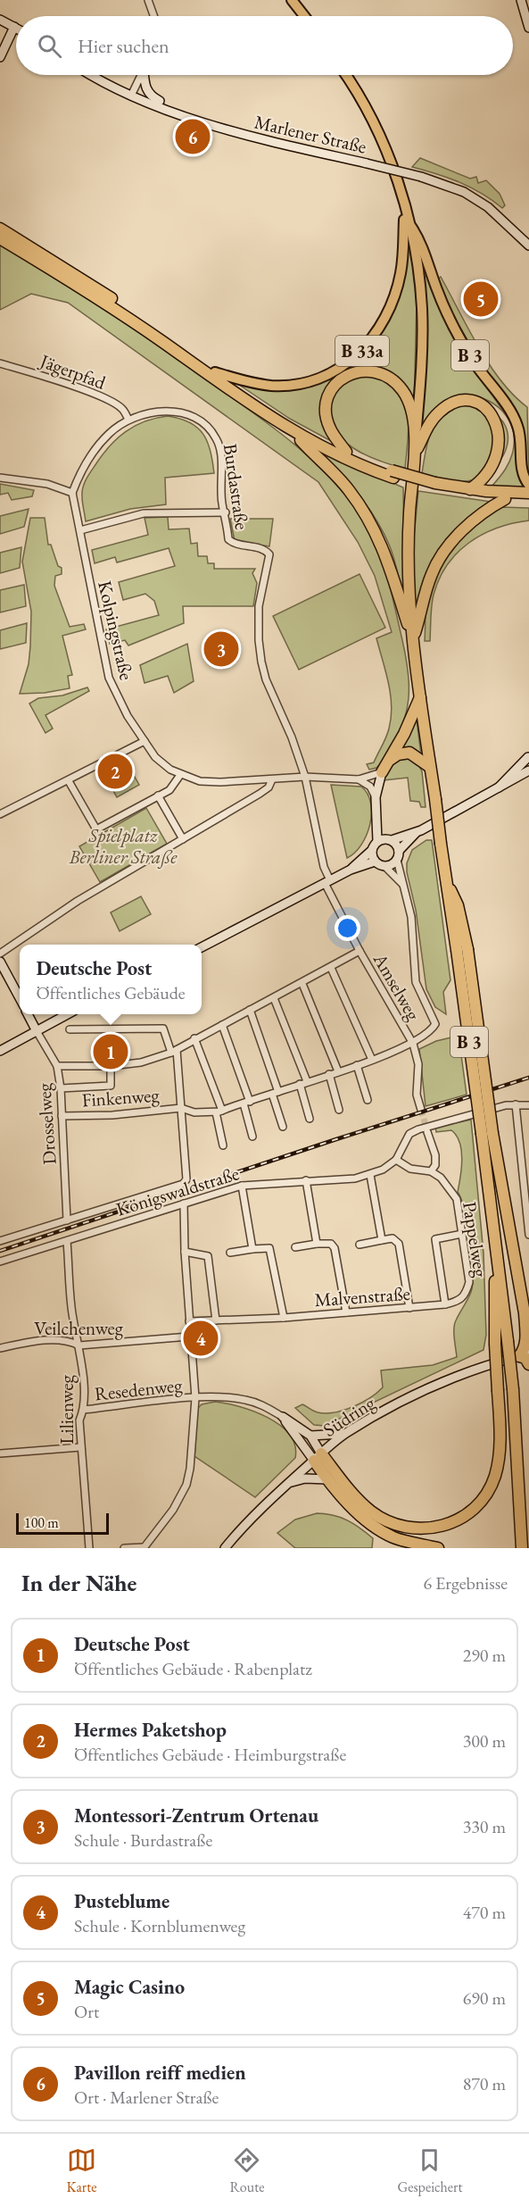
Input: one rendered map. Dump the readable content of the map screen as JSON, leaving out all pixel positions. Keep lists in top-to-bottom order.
{
  "streets": {
    "highway": ["B 33a", "B 3"],
    "street": [
      "Marlener Straße",
      "Jägerpfad",
      "Burdastraße",
      "Kolpingstraße",
      "Amselweg",
      "Finkenweg",
      "Drosselweg",
      "Königswaldstraße",
      "Pappelweg",
      "Malvenstraße",
      "Veilchenweg",
      "Resedenweg",
      "Lilienweg",
      "Südring"
    ]
  },
  "crossings": [
    ["B 33a", "B 3"],
    ["Jägerpfad", "Burdastraße"],
    ["Burdastraße", "Kolpingstraße"],
    ["Burdastraße", "Amselweg"],
    ["Finkenweg", "Drosselweg"],
    ["Königswaldstraße", "Lilienweg"],
    ["Pappelweg", "Malvenstraße"],
    ["Veilchenweg", "Lilienweg"],
    ["Resedenweg", "Lilienweg"]
  ],
  "parks": ["Spielplatz Berliner Straße"],
  "scale_bar": "100 m",
  "page": {
    "search": "Hier suchen",
    "pins": [
      "6",
      "5",
      "3",
      "2",
      "1",
      "4"
    ],
    "popup": ["Deutsche Post", "Öffentliches Gebäude"],
    "scale": "100 m",
    "heading": ["In der Nähe", "6 Ergebnisse"],
    "list": [
      {
        "mark": "1",
        "name": "Deutsche Post",
        "note": "Öffentliches Gebäude · Rabenplatz",
        "value": "290 m"
      },
      {
        "mark": "2",
        "name": "Hermes Paketshop",
        "note": "Öffentliches Gebäude · Heimburgstraße",
        "value": "300 m"
      },
      {
        "mark": "3",
        "name": "Montessori-Zentrum Ortenau",
        "note": "Schule · Burdastraße",
        "value": "330 m"
      },
      {
        "mark": "4",
        "name": "Pusteblume",
        "note": "Schule · Kornblumenweg",
        "value": "470 m"
      },
      {
        "mark": "5",
        "name": "Magic Casino",
        "note": "Ort",
        "value": "690 m"
      },
      {
        "mark": "6",
        "name": "Pavillon reiff medien",
        "note": "Ort · Marlener Straße",
        "value": "870 m"
      }
    ],
    "nav": ["Karte", "Route", "Gespeichert"]
  }
}
